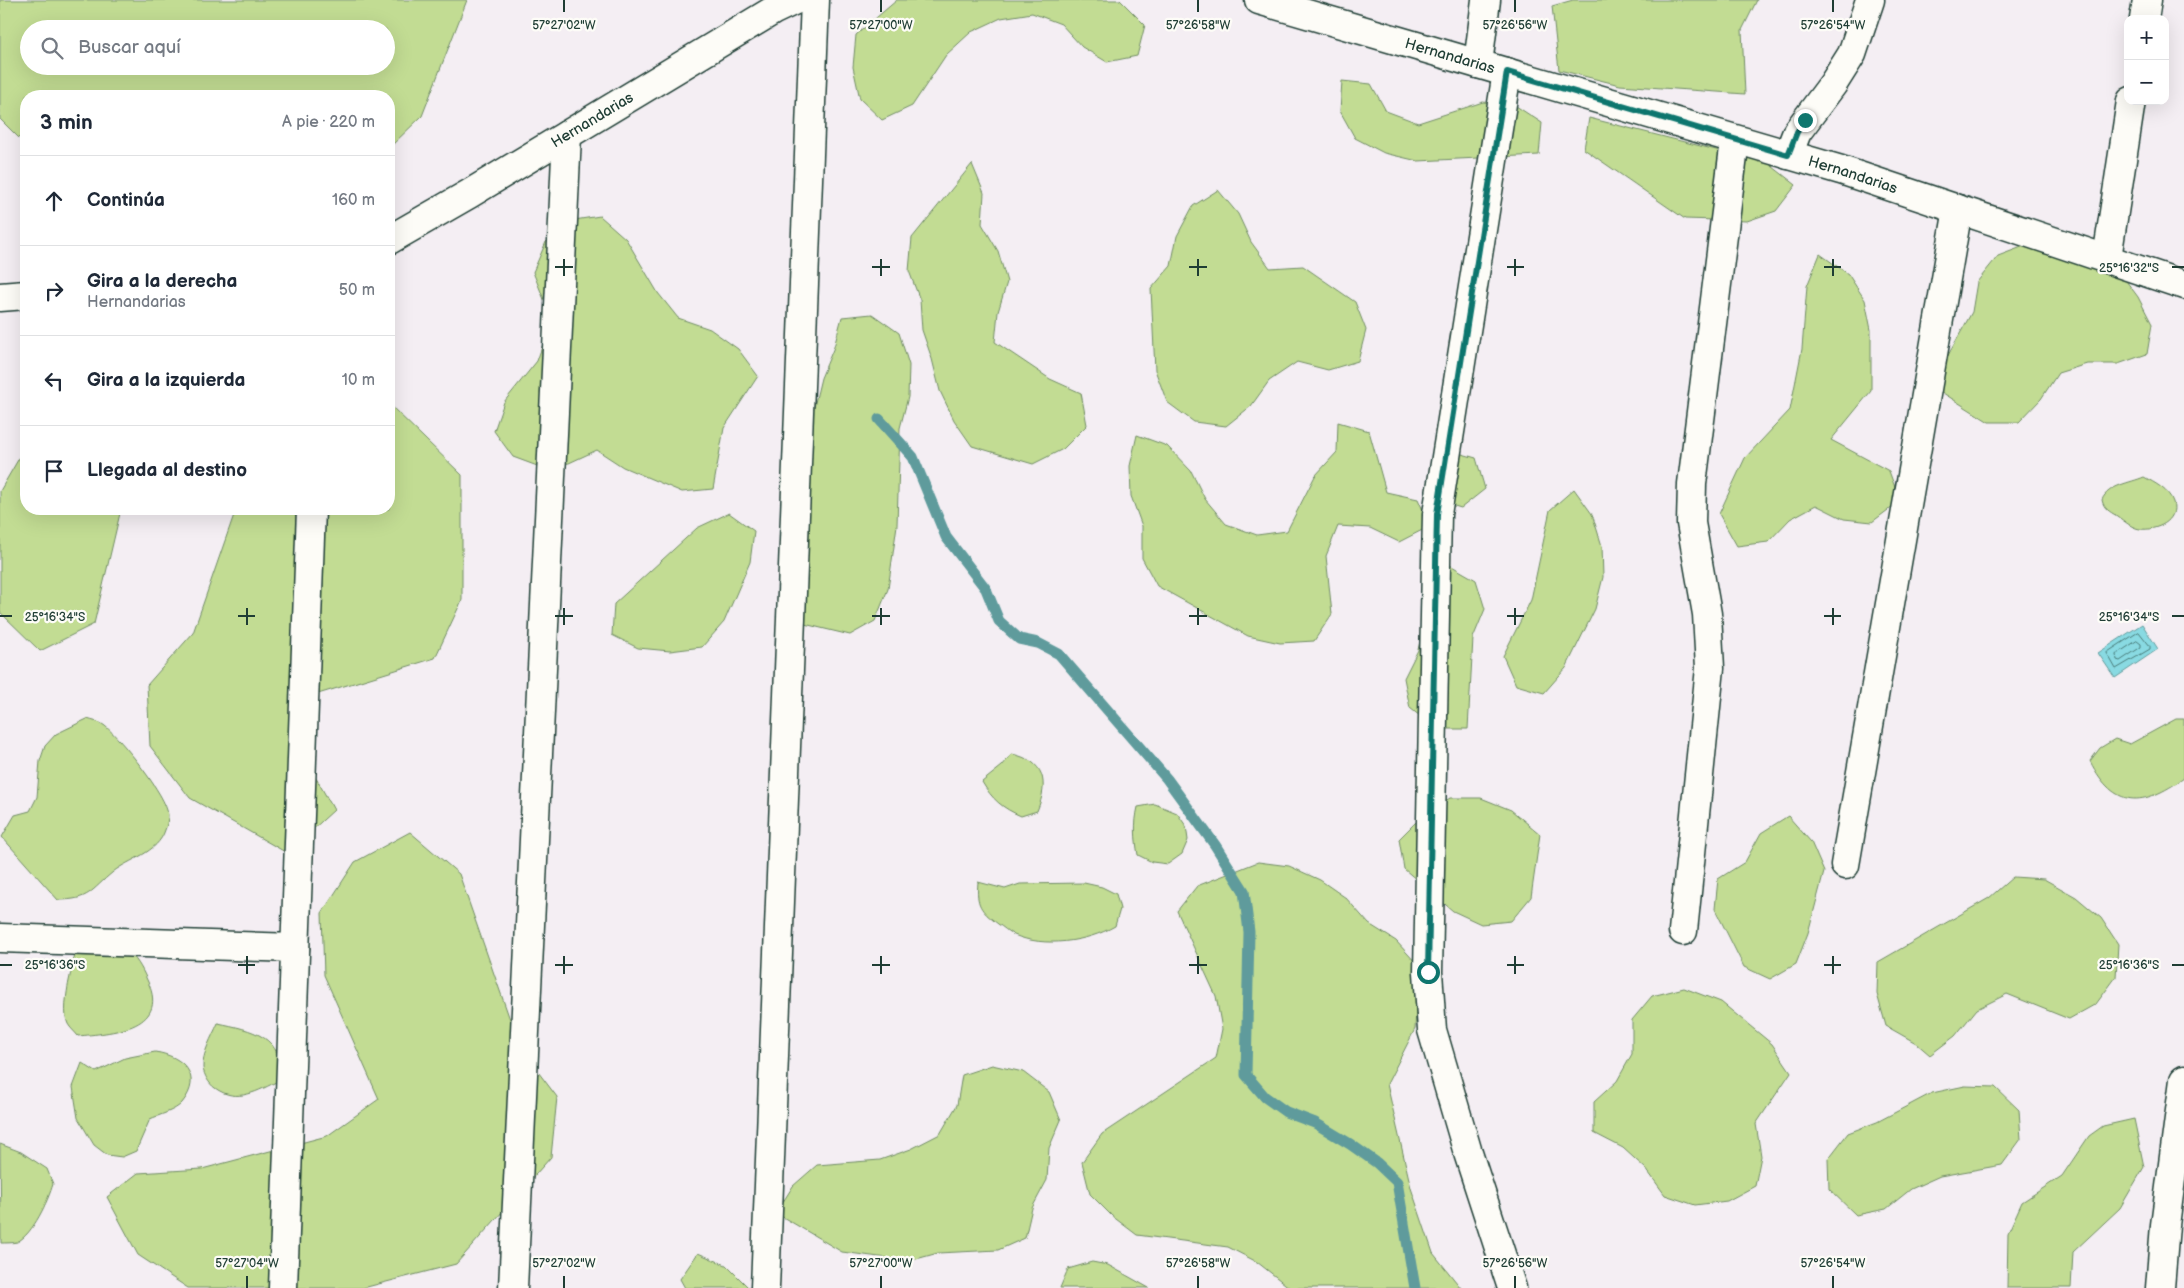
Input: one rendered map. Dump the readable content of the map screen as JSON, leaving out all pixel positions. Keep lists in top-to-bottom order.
{
  "streets": {
    "street": ["Hernandarias"]
  },
  "page": {
    "map_buttons": ["+", "−"],
    "search": "Buscar aquí",
    "heading": ["3 min", "A pie · 220 m"],
    "list": [
      ["Continúa", "160 m"],
      ["Gira a la derecha", "Hernandarias", "50 m"],
      ["Gira a la izquierda", "10 m"],
      "Llegada al destino"
    ]
  },
  "coordinates": [
    "57°27'02\"W",
    "57°27'00\"W",
    "57°26'58\"W",
    "57°26'56\"W",
    "57°26'54\"W",
    "25°16'32\"S",
    "25°16'34\"S",
    "25°16'36\"S",
    "57°27'04\"W"
  ]
}
